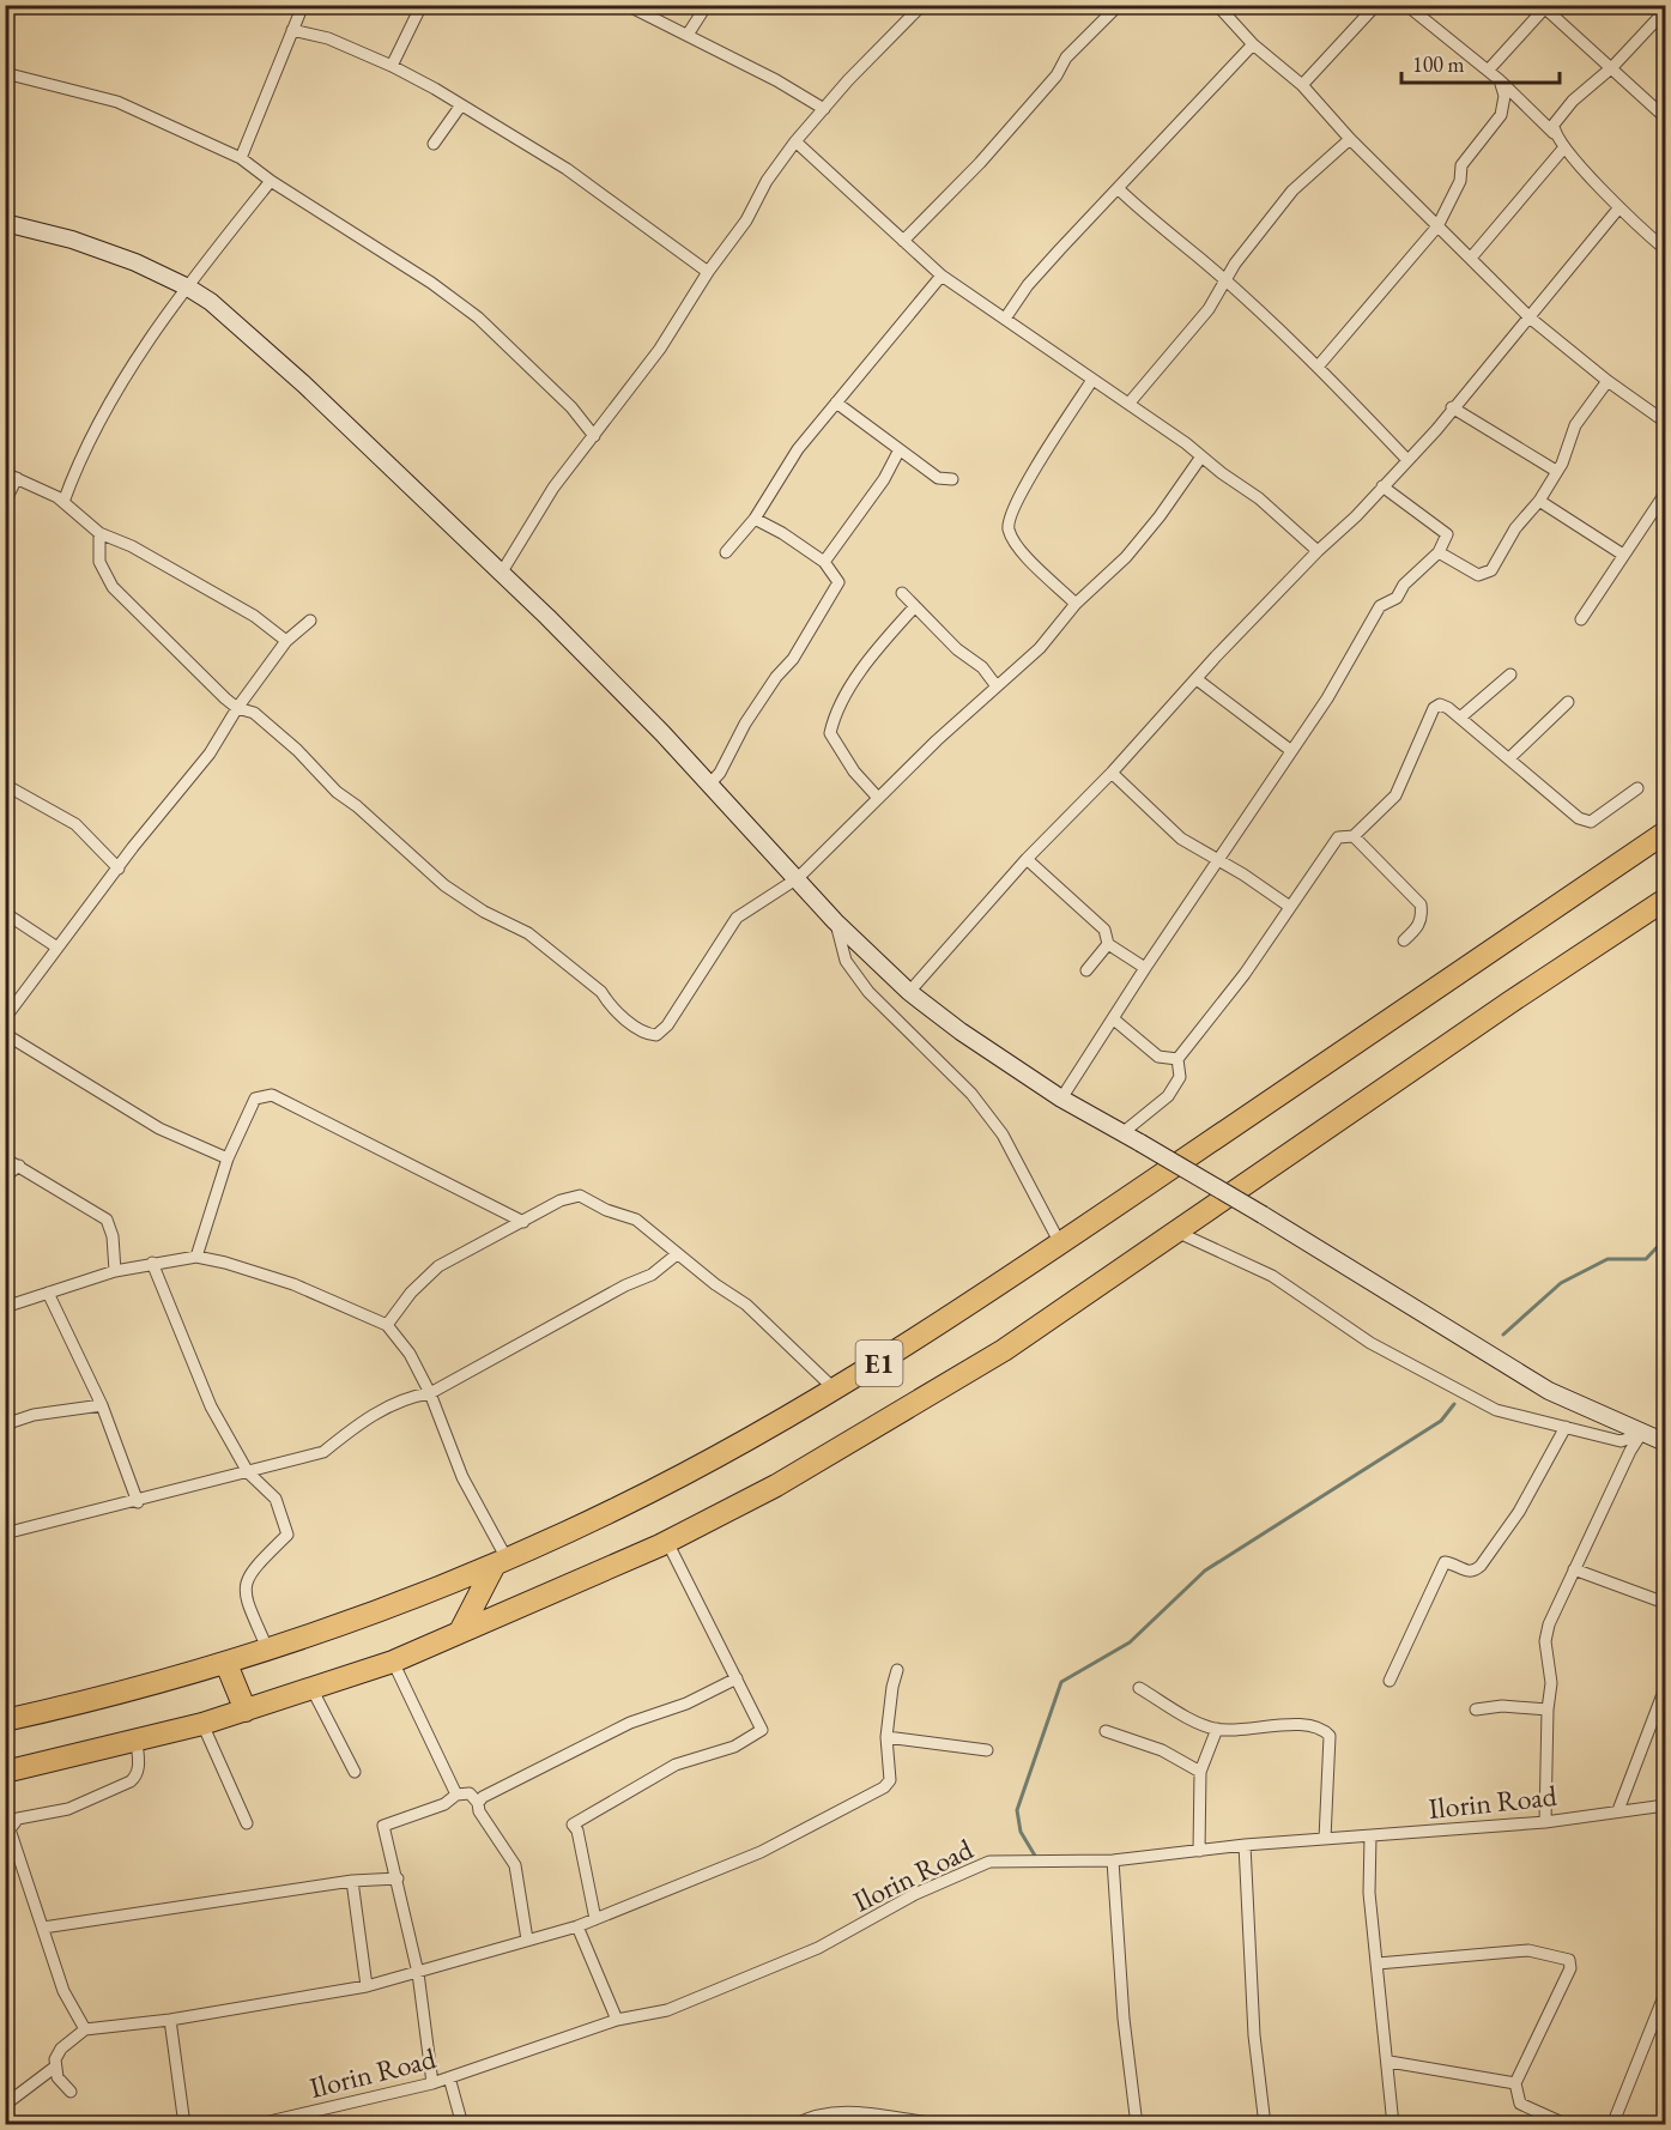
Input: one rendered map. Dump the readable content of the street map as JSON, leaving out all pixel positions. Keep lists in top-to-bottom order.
{
  "streets": {
    "highway": ["E1"],
    "street": ["Ilorin Road"]
  },
  "scale_bar": "100 m"
}
